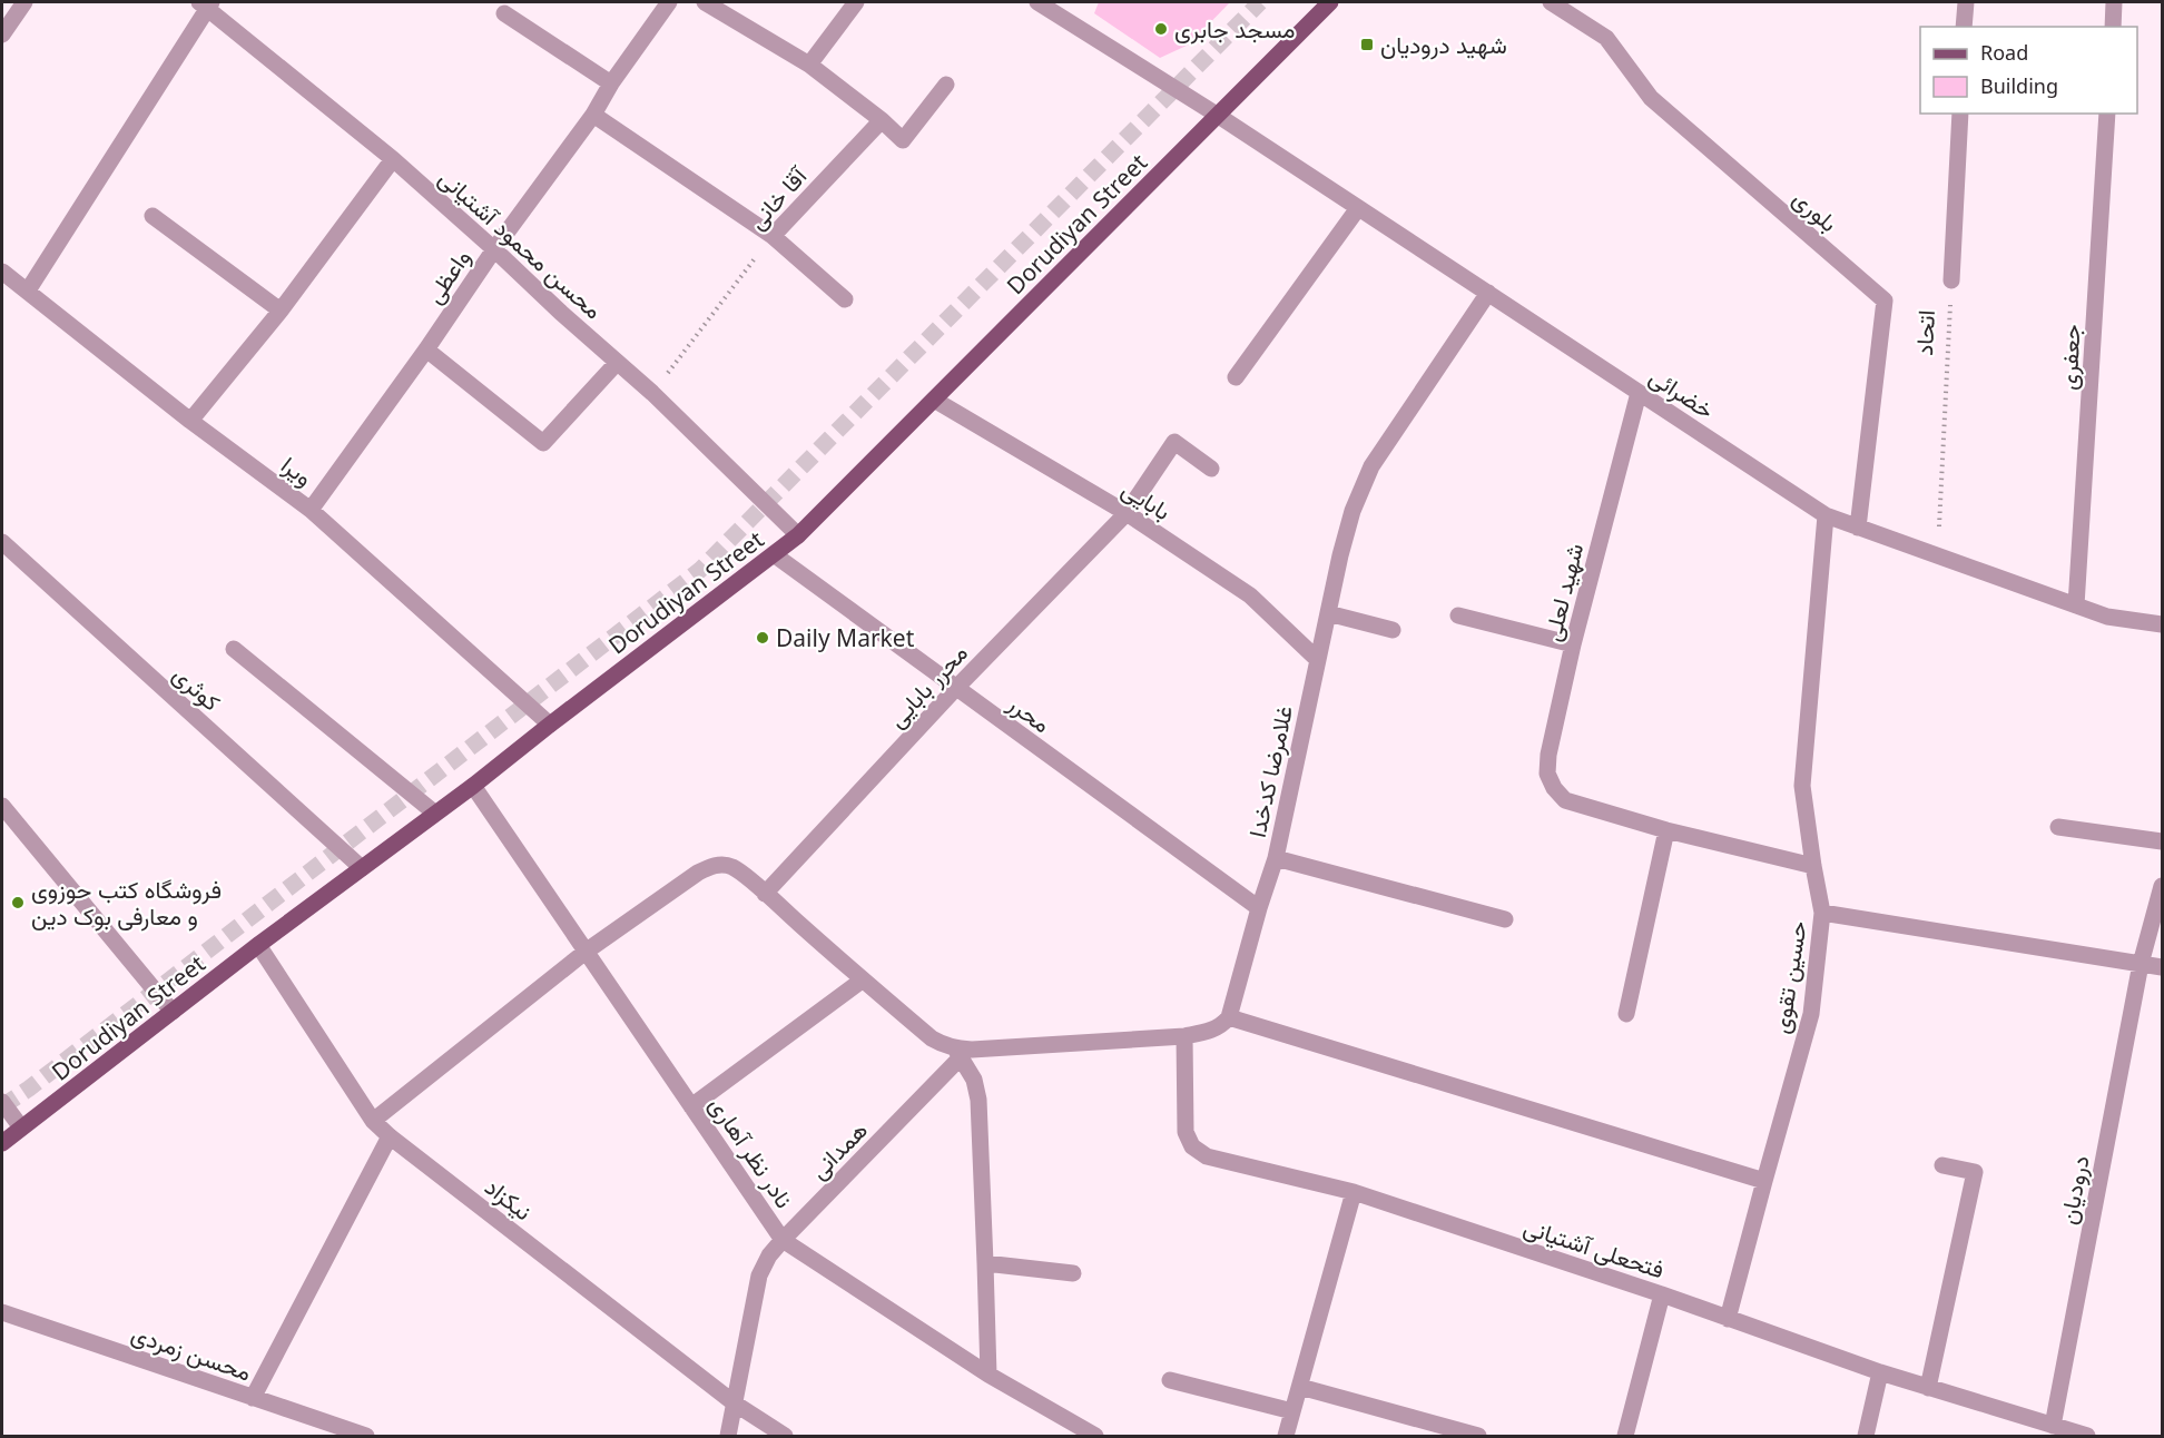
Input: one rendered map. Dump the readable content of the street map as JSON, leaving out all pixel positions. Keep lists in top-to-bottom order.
{
  "streets": {
    "main road": ["Dorudiyan Street"],
    "street": [
      "آقا خانی",
      "بلوری",
      "محسن محمود آشتیانی",
      "واعظی",
      "اتحاد",
      "جعفری",
      "خضرائی",
      "ویرا",
      "بابایی",
      "شهید لعلی",
      "محرر بابایی",
      "کوثری",
      "محرر",
      "غلامرضا کدخدا",
      "حسین تقوی",
      "همدانی",
      "نادر نظر آهاری",
      "درودیان",
      "نیکزاد",
      "فتحعلی آشتیانی",
      "محسن زمردی"
    ]
  },
  "crossings": [
    ["آقا خانی", "محسن محمود آشتیانی"],
    ["بلوری", "خضرائی"],
    ["Dorudiyan Street", "محسن محمود آشتیانی"],
    ["Dorudiyan Street", "خضرائی"],
    ["Dorudiyan Street", "ویرا"],
    ["Dorudiyan Street", "بابایی"],
    ["Dorudiyan Street", "کوثری"],
    ["Dorudiyan Street", "محرر"],
    ["Dorudiyan Street", "نادر نظر آهاری"],
    ["Dorudiyan Street", "نیکزاد"],
    ["محسن محمود آشتیانی", "واعظی"],
    ["واعظی", "ویرا"],
    ["اتحاد", "خضرائی"],
    ["جعفری", "خضرائی"],
    ["خضرائی", "شهید لعلی"],
    ["خضرائی", "غلامرضا کدخدا"],
    ["خضرائی", "حسین تقوی"],
    ["بابایی", "محرر بابایی"],
    ["بابایی", "غلامرضا کدخدا"],
    ["محرر بابایی", "محرر"],
    ["محرر", "غلامرضا کدخدا"],
    ["حسین تقوی", "فتحعلی آشتیانی"],
    ["همدانی", "نادر نظر آهاری"],
    ["همدانی", "نیکزاد"],
    ["درودیان", "فتحعلی آشتیانی"]
  ],
  "places": {
    "other": ["مسجد جابری", "Daily Market", "فروشگاه کتب حوزوی و معارفی بوک دین"],
    "transit": ["شهید درودیان"]
  },
  "legend": ["Road", "Building"]
}
